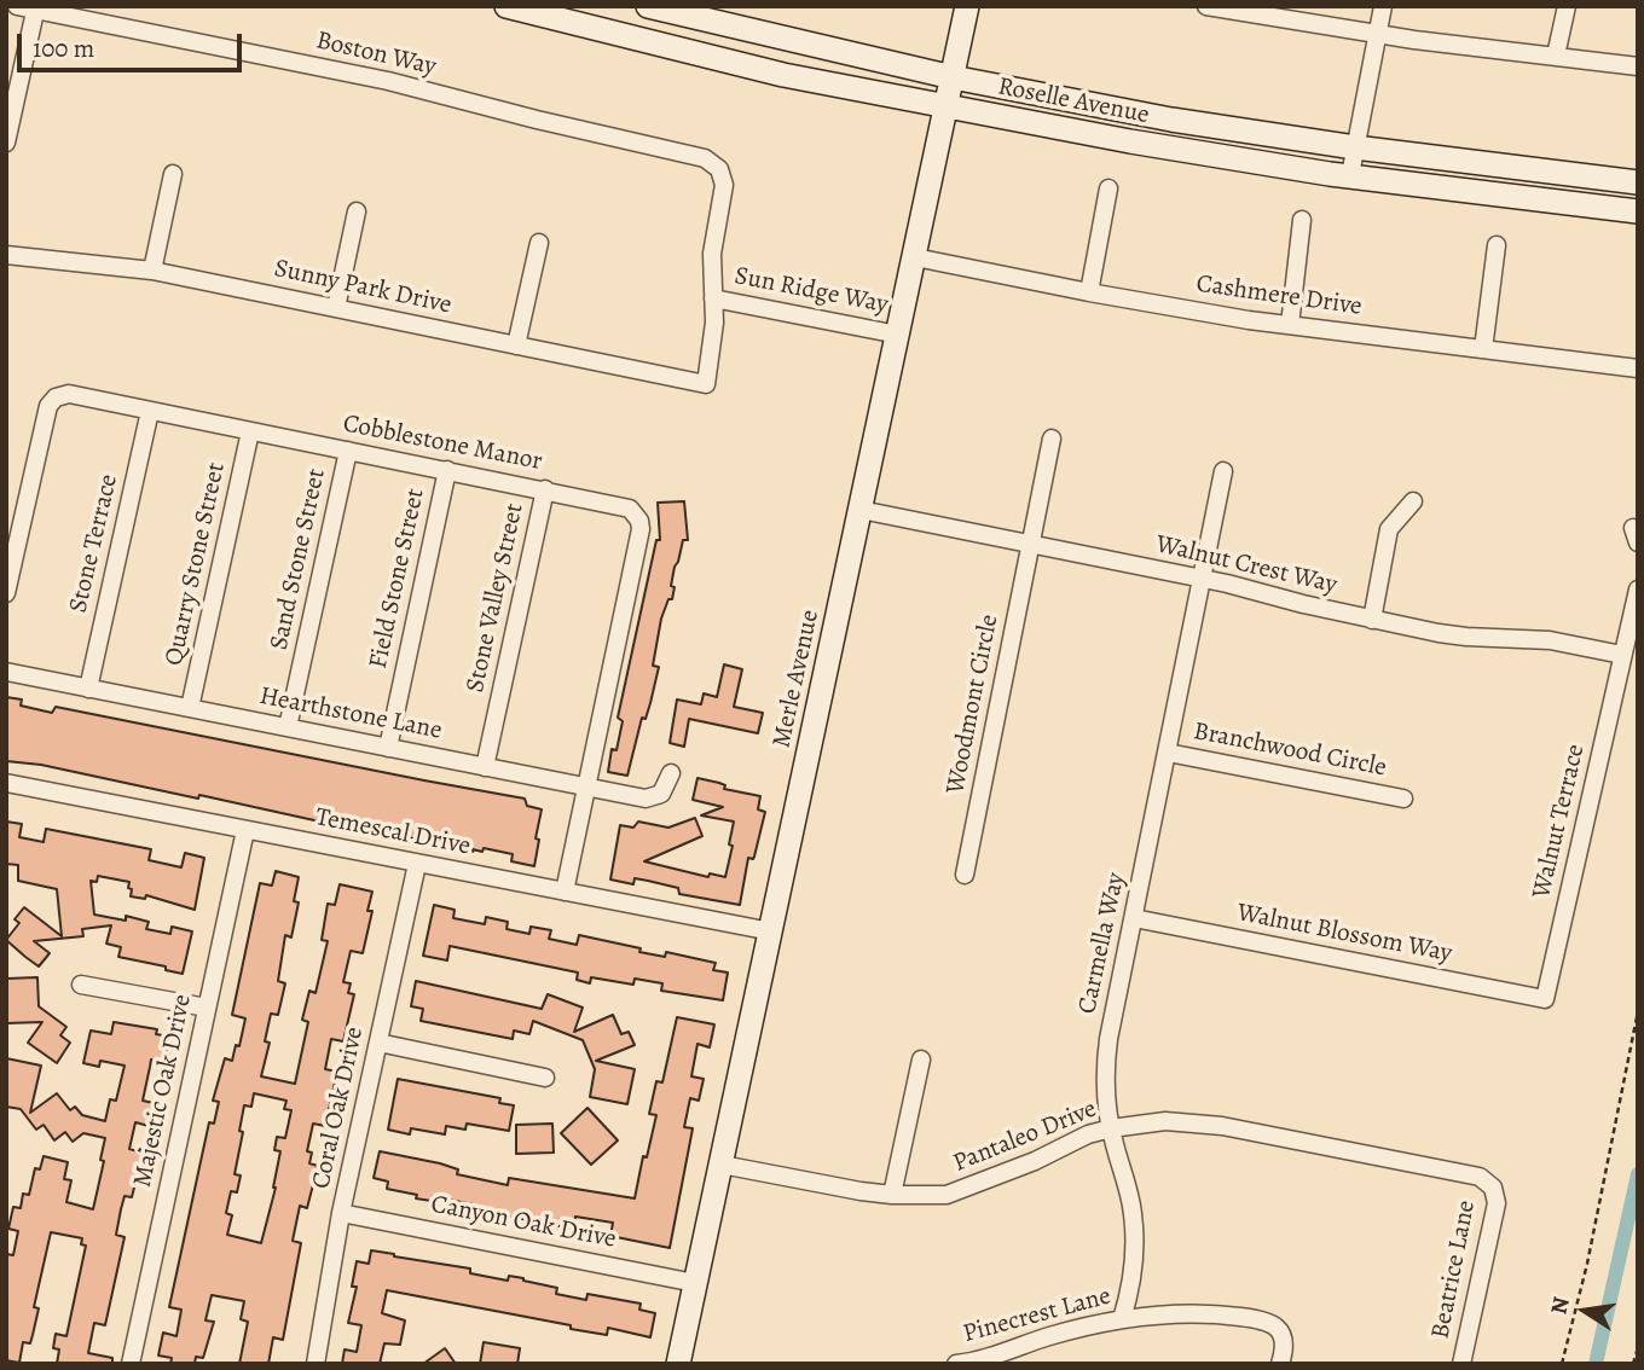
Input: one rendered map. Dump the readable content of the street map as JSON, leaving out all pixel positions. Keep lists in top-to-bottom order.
{
  "streets": {
    "main road": ["Roselle Avenue", "Merle Avenue"],
    "street": [
      "Boston Way",
      "Sunny Park Drive",
      "Sun Ridge Way",
      "Cashmere Drive",
      "Cobblestone Manor",
      "Stone Terrace",
      "Sand Stone Street",
      "Quarry Stone Street",
      "Walnut Crest Way",
      "Field Stone Street",
      "Stone Valley Street",
      "Woodmont Circle",
      "Hearthstone Lane",
      "Branchwood Circle",
      "Walnut Terrace",
      "Temescal Drive",
      "Walnut Blossom Way",
      "Carmella Way",
      "Majestic Oak Drive",
      "Coral Oak Drive",
      "Pantaleo Drive",
      "Canyon Oak Drive",
      "Beatrice Lane",
      "Pinecrest Lane"
    ]
  },
  "crossings": [
    ["Boston Way", "Sunny Park Drive"],
    ["Boston Way", "Sun Ridge Way"],
    ["Roselle Avenue", "Merle Avenue"],
    ["Sunny Park Drive", "Sun Ridge Way"],
    ["Sun Ridge Way", "Merle Avenue"],
    ["Cashmere Drive", "Merle Avenue"],
    ["Cobblestone Manor", "Stone Terrace"],
    ["Cobblestone Manor", "Sand Stone Street"],
    ["Cobblestone Manor", "Quarry Stone Street"],
    ["Cobblestone Manor", "Field Stone Street"],
    ["Cobblestone Manor", "Stone Valley Street"],
    ["Cobblestone Manor", "Hearthstone Lane"],
    ["Cobblestone Manor", "Temescal Drive"],
    ["Stone Terrace", "Hearthstone Lane"],
    ["Sand Stone Street", "Hearthstone Lane"],
    ["Quarry Stone Street", "Hearthstone Lane"],
    ["Walnut Crest Way", "Merle Avenue"],
    ["Walnut Crest Way", "Woodmont Circle"],
    ["Walnut Crest Way", "Walnut Terrace"],
    ["Walnut Crest Way", "Carmella Way"],
    ["Field Stone Street", "Hearthstone Lane"],
    ["Stone Valley Street", "Hearthstone Lane"],
    ["Merle Avenue", "Temescal Drive"],
    ["Merle Avenue", "Pantaleo Drive"],
    ["Merle Avenue", "Canyon Oak Drive"],
    ["Branchwood Circle", "Carmella Way"],
    ["Walnut Terrace", "Walnut Blossom Way"],
    ["Temescal Drive", "Majestic Oak Drive"],
    ["Temescal Drive", "Coral Oak Drive"],
    ["Walnut Blossom Way", "Carmella Way"],
    ["Carmella Way", "Pantaleo Drive"],
    ["Carmella Way", "Pinecrest Lane"],
    ["Coral Oak Drive", "Canyon Oak Drive"],
    ["Pantaleo Drive", "Beatrice Lane"]
  ],
  "scale_bar": "100 m",
  "north": "left"
}
